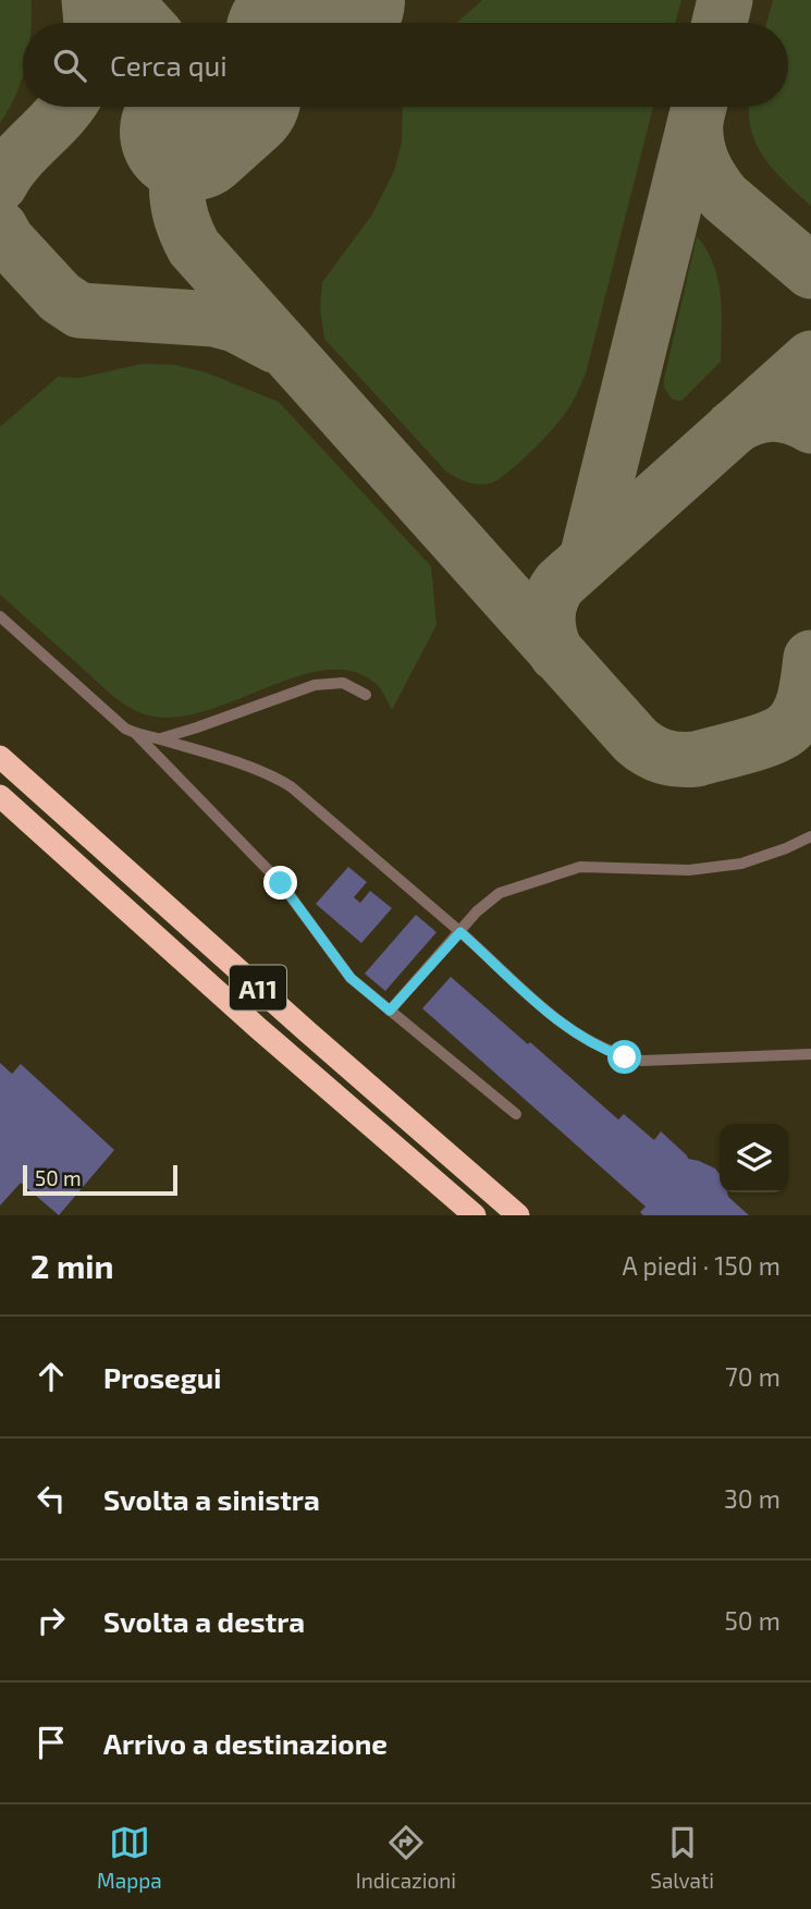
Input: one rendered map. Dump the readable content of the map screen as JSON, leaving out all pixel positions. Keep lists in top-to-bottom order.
{
  "streets": {
    "highway": ["A11"]
  },
  "scale_bar": "50 m",
  "page": {
    "search": "Cerca qui",
    "scale": "50 m",
    "heading": ["2 min", "A piedi · 150 m"],
    "list": [
      ["Prosegui", "70 m"],
      ["Svolta a sinistra", "30 m"],
      ["Svolta a destra", "50 m"],
      "Arrivo a destinazione"
    ],
    "nav": ["Mappa", "Indicazioni", "Salvati"]
  }
}
